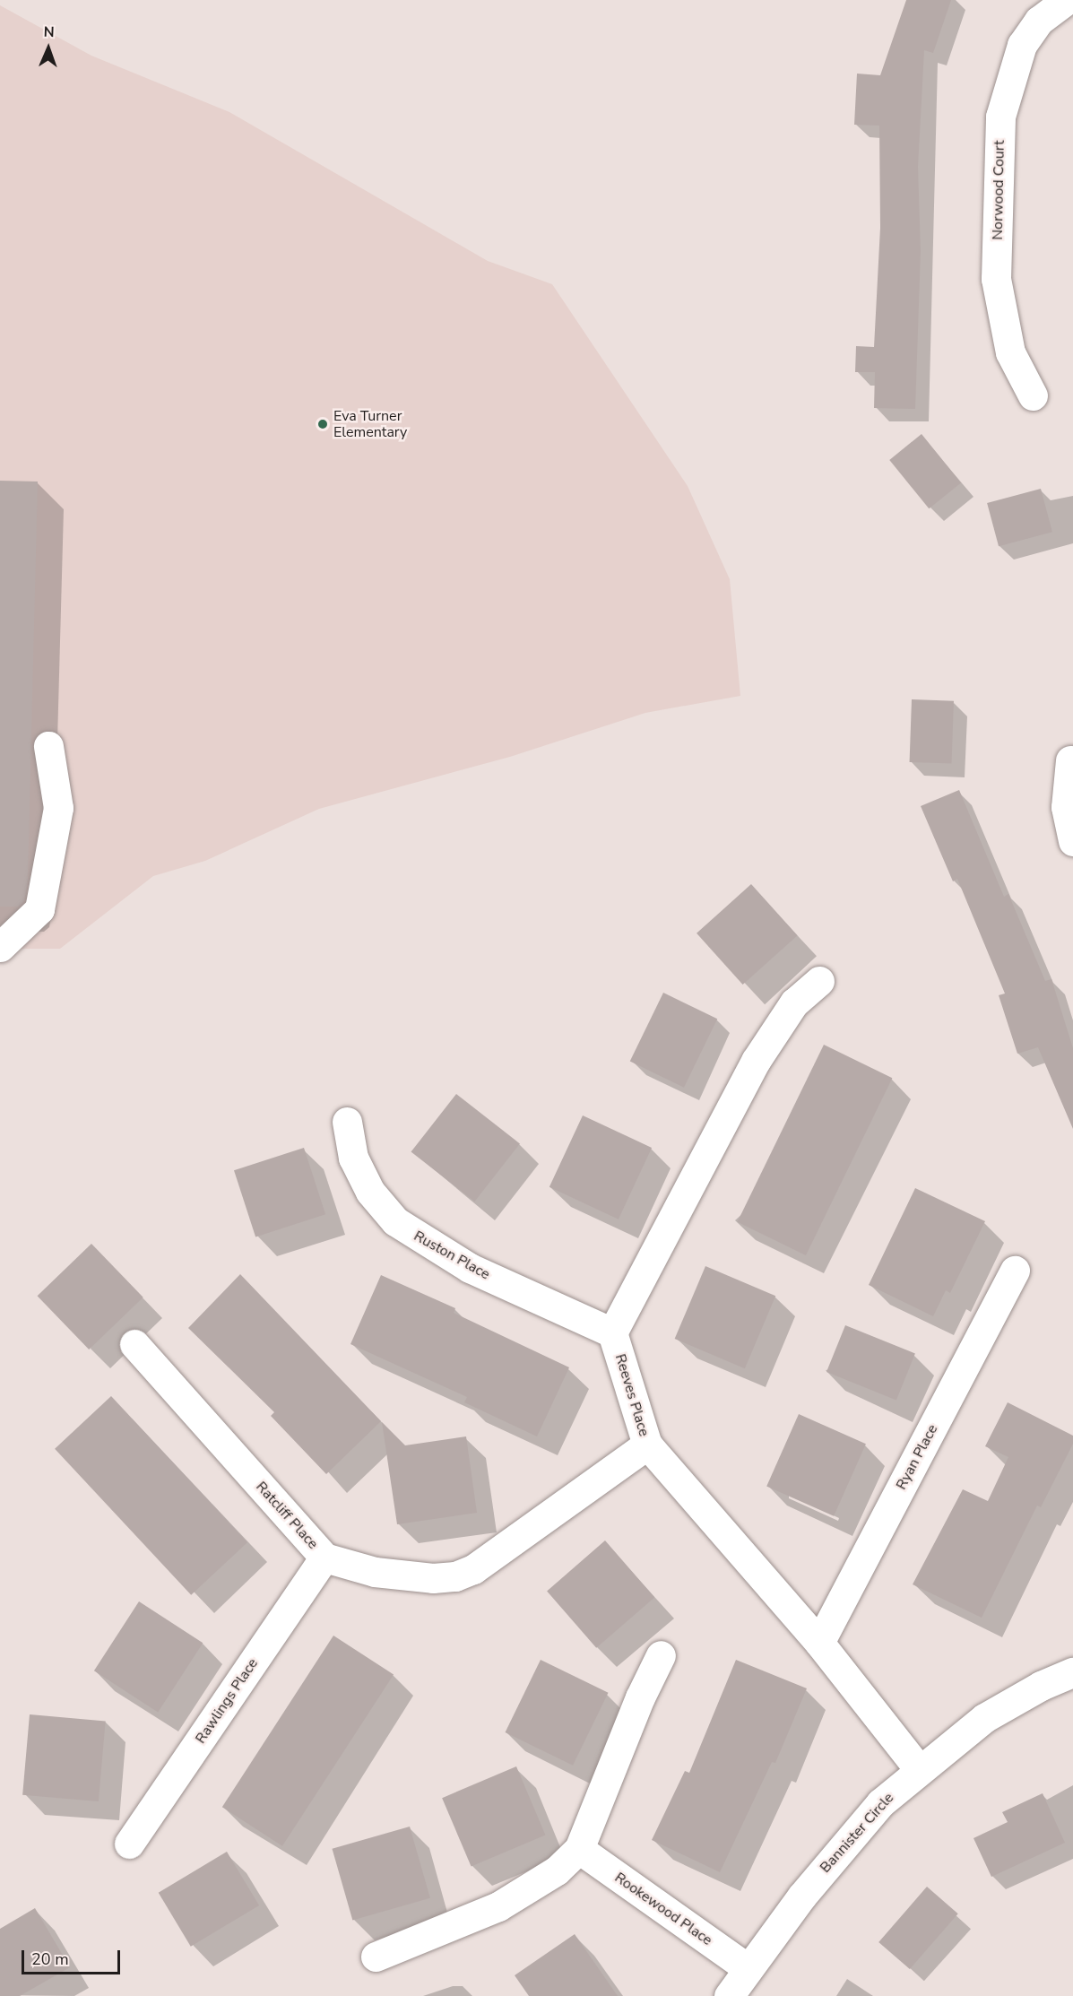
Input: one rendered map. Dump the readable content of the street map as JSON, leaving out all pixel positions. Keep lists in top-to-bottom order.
{
  "streets": {
    "street": [
      "Norwood Court",
      "Ruston Place",
      "Reeves Place",
      "Ryan Place",
      "Ratcliff Place",
      "Rawlings Place",
      "Bannister Circle",
      "Rookewood Place"
    ]
  },
  "crossings": [
    ["Ruston Place", "Reeves Place"],
    ["Reeves Place", "Ryan Place"],
    ["Reeves Place", "Ratcliff Place"],
    ["Reeves Place", "Bannister Circle"],
    ["Ratcliff Place", "Rawlings Place"],
    ["Bannister Circle", "Rookewood Place"]
  ],
  "places": ["Eva Turner Elementary"],
  "scale_bar": "20 m",
  "north": "top"
}
